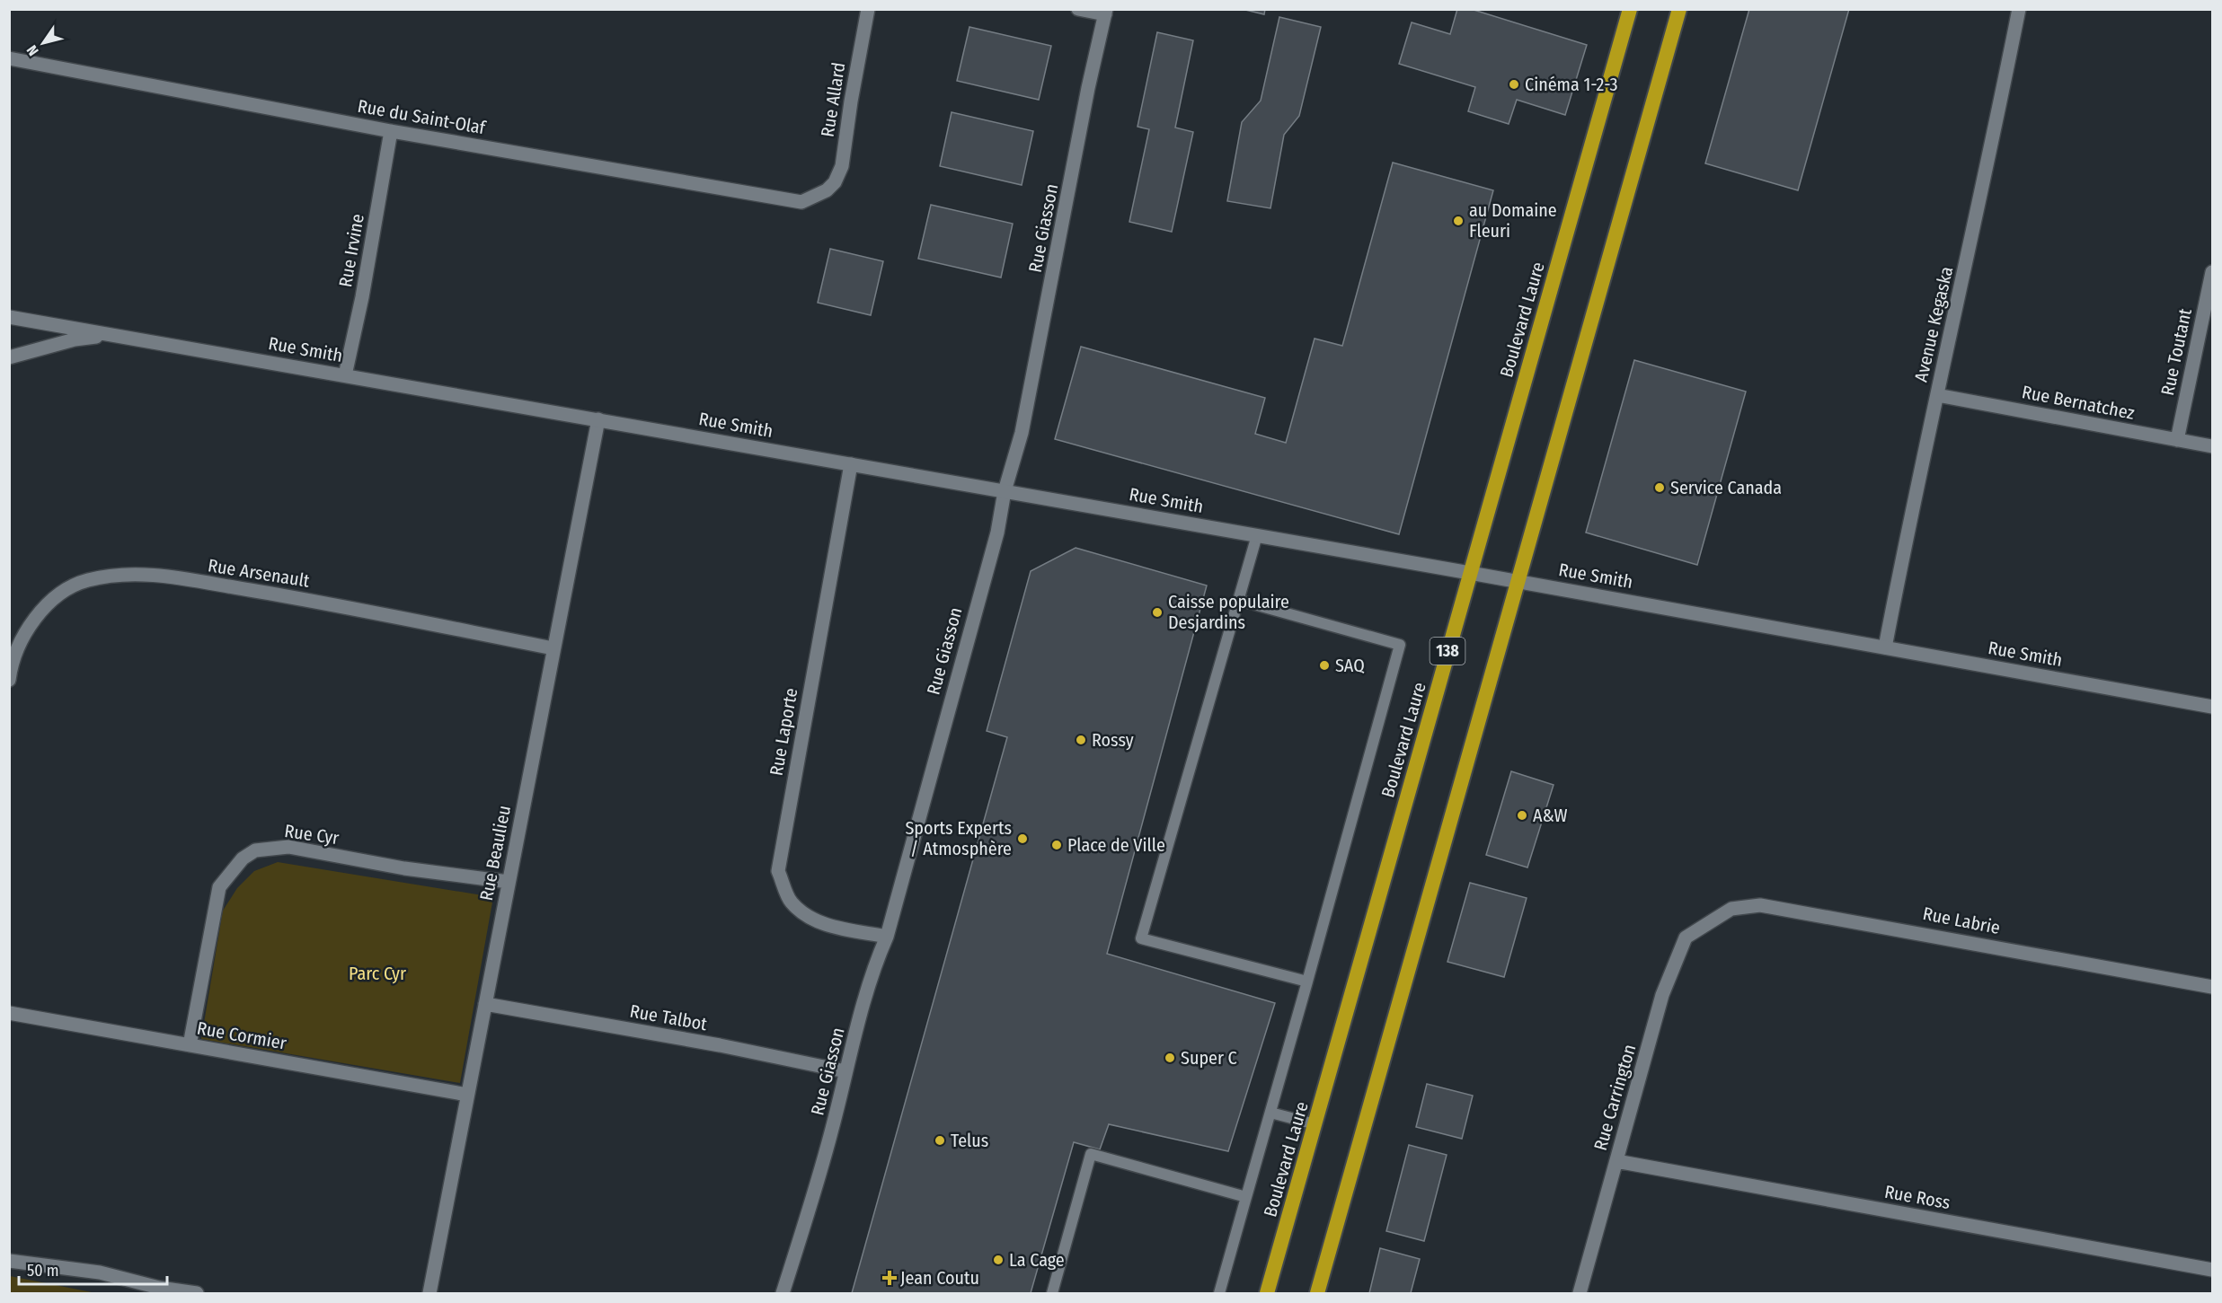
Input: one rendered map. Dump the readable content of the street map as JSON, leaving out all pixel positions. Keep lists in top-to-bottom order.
{
  "streets": {
    "highway": ["Boulevard Laure", "138"],
    "street": [
      "Rue Allard",
      "Rue du Saint-Olaf",
      "Rue Giasson",
      "Rue Irvine",
      "Avenue Kegaska",
      "Rue Smith",
      "Rue Toutant",
      "Rue Bernatchez",
      "Rue Arsenault",
      "Rue Laporte",
      "Rue Cyr",
      "Rue Beaulieu",
      "Rue Labrie",
      "Rue Talbot",
      "Rue Cormier",
      "Rue Carrington",
      "Rue Ross"
    ]
  },
  "crossings": [
    ["Rue Allard", "Rue du Saint-Olaf"],
    ["Rue du Saint-Olaf", "Rue Irvine"],
    ["Rue Giasson", "Rue Smith"],
    ["Rue Giasson", "Rue Laporte"],
    ["Rue Giasson", "Rue Talbot"],
    ["Rue Irvine", "Rue Smith"],
    ["Boulevard Laure", "Rue Smith"],
    ["Avenue Kegaska", "Rue Smith"],
    ["Avenue Kegaska", "Rue Bernatchez"],
    ["Rue Smith", "Rue Laporte"],
    ["Rue Smith", "Rue Beaulieu"],
    ["Rue Toutant", "Rue Bernatchez"],
    ["Rue Arsenault", "Rue Beaulieu"],
    ["Rue Cyr", "Rue Beaulieu"],
    ["Rue Cyr", "Rue Cormier"],
    ["Rue Beaulieu", "Rue Talbot"],
    ["Rue Beaulieu", "Rue Cormier"],
    ["Rue Labrie", "Rue Carrington"],
    ["Rue Carrington", "Rue Ross"]
  ],
  "parks": ["Parc Cyr"],
  "places": {
    "other": [
      "Cinéma 1-2-3",
      "au Domaine Fleuri",
      "Service Canada",
      "Caisse populaire Desjardins",
      "SAQ",
      "Rossy",
      "A&W",
      "Sports Experts / Atmosphère",
      "Place de Ville",
      "Super C",
      "Telus",
      "La Cage"
    ],
    "health": ["Jean Coutu"]
  },
  "scale_bar": "50 m",
  "north": "bottom left"
}
